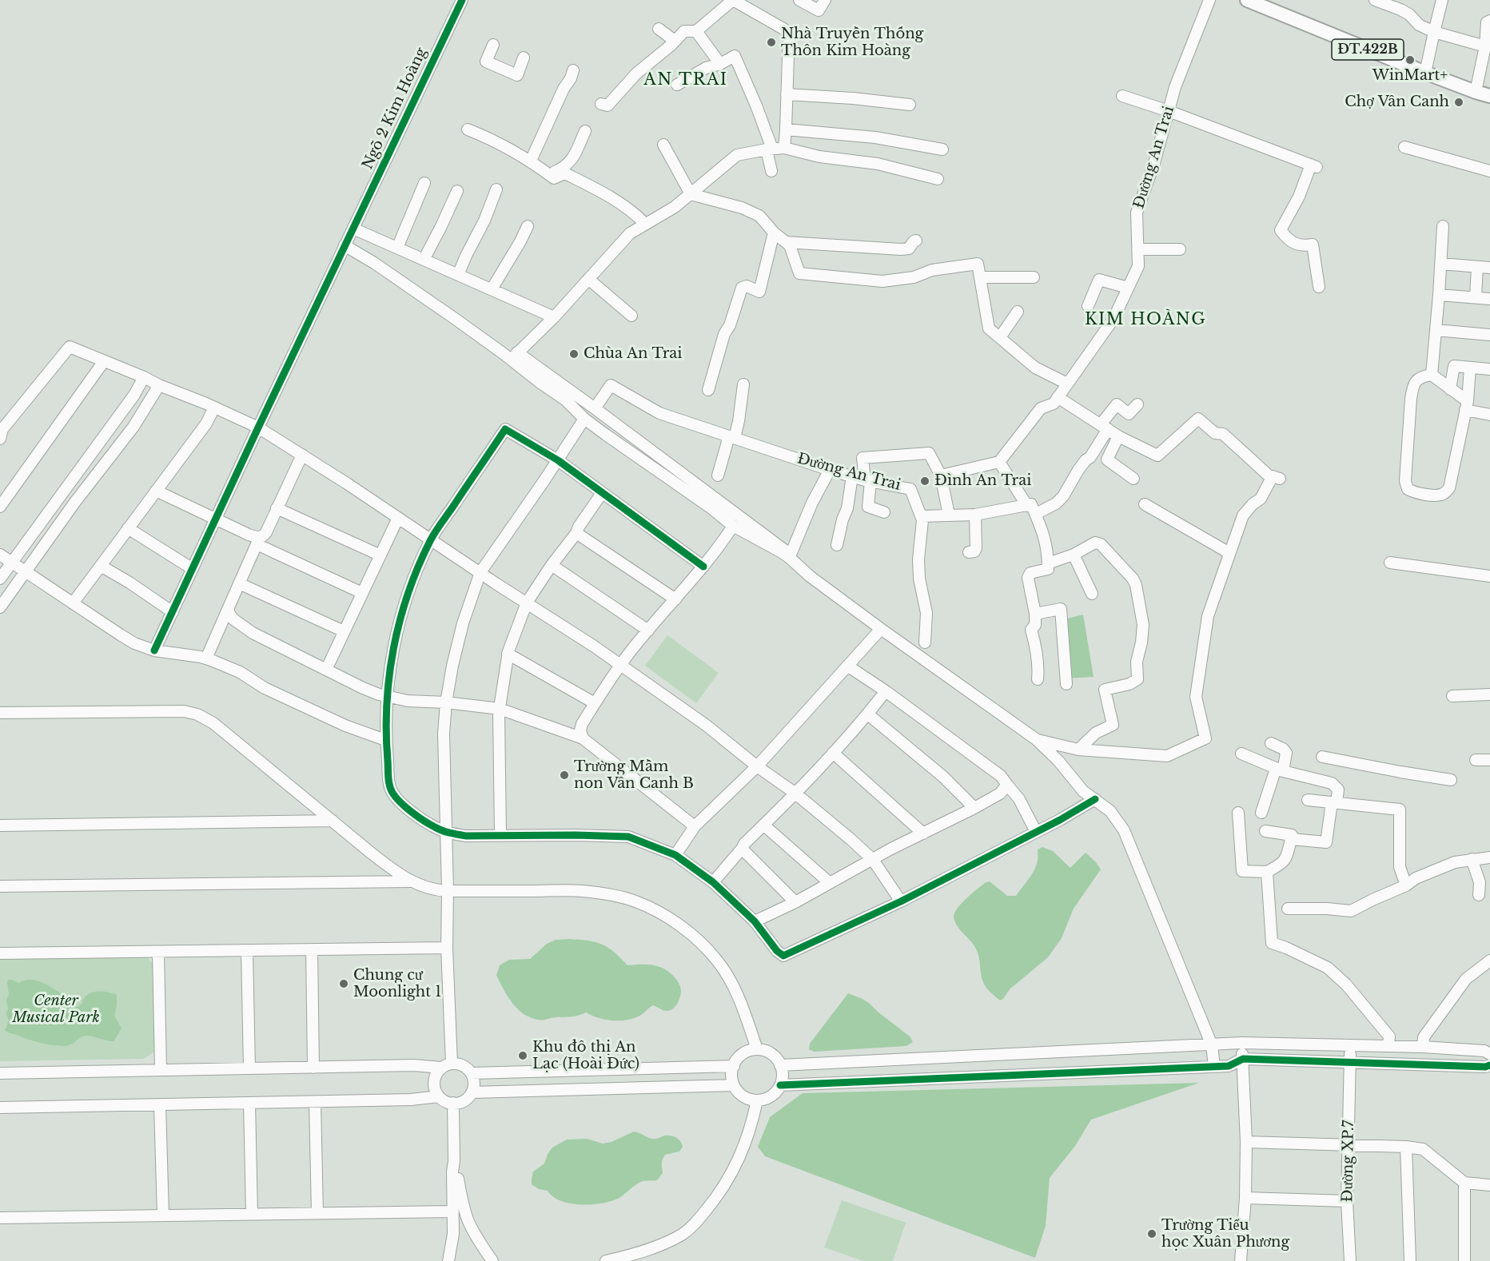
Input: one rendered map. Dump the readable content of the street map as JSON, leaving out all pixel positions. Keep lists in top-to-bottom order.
{
  "streets": {
    "main road": ["ĐT.422B"],
    "street": ["Ngõ 2 Kim Hoàng", "Đường An Trai", "Đường XP.7"]
  },
  "districts": ["AN TRAI", "KIM HOÀNG"],
  "parks": ["Center Musical Park"],
  "places": [
    "Nhà Truyền Thống Thôn Kim Hoàng",
    "WinMart+",
    "Chợ Vân Canh",
    "Chùa An Trai",
    "Đình An Trai",
    "Trường Mầm non Vân Canh B",
    "Chung cư Moonlight 1",
    "Khu đô thị An Lạc (Hoài Đức)",
    "Trường Tiểu học Xuân Phương"
  ]
}
